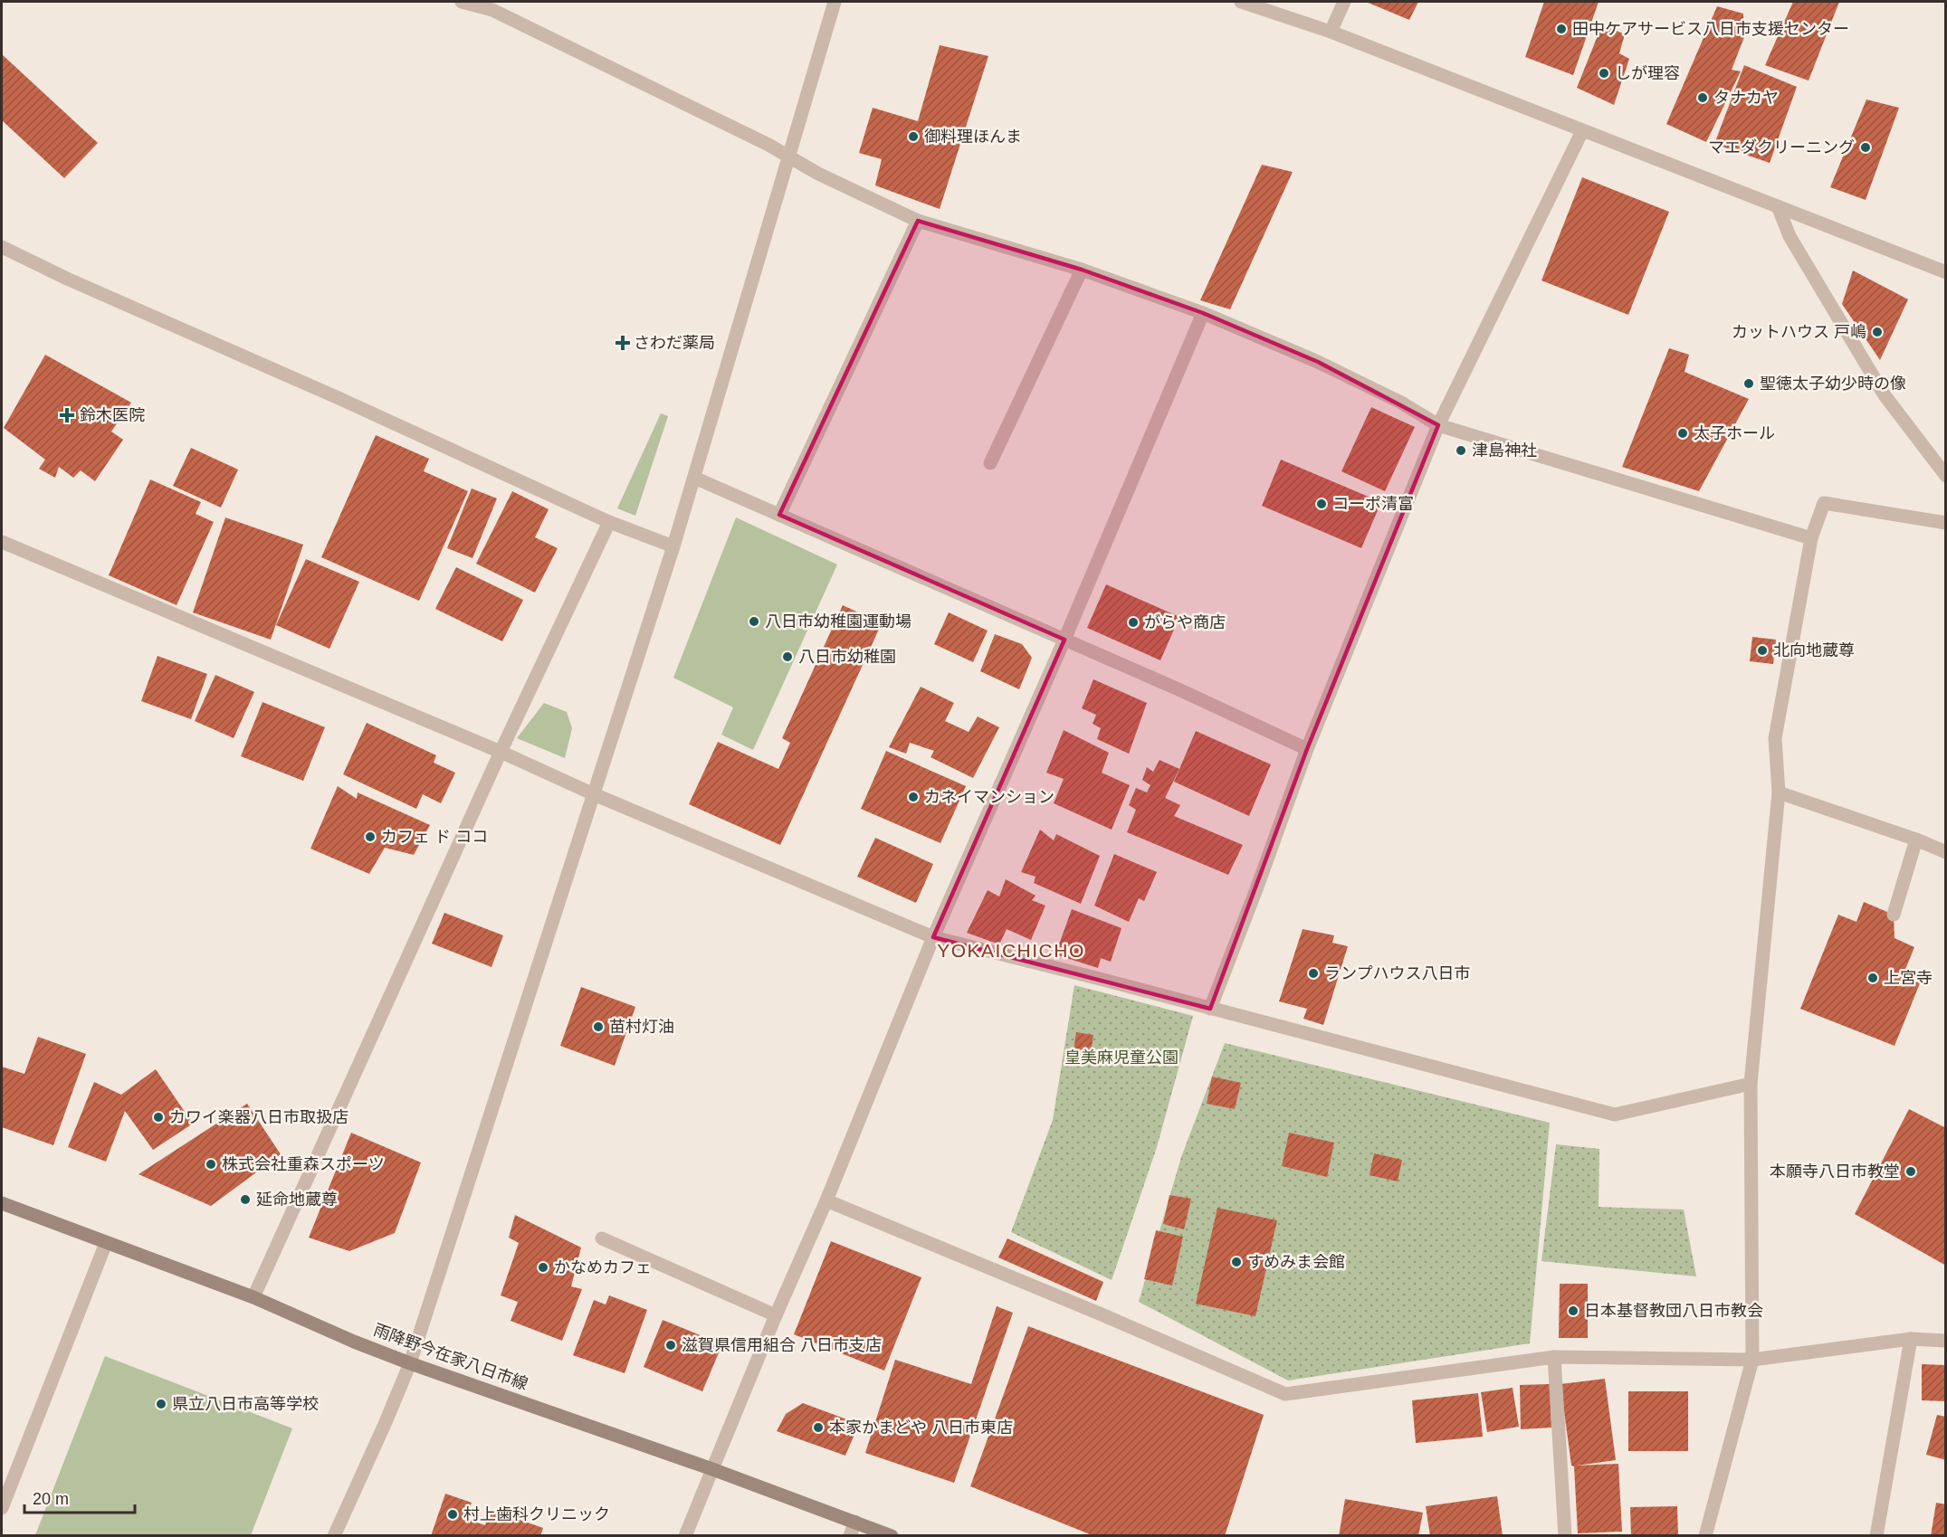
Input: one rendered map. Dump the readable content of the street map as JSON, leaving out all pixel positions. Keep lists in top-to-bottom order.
{
  "streets": {
    "main road": ["雨降野今在家八日市線"]
  },
  "districts": ["YOKAICHICHO"],
  "parks": ["皇美麻児童公園"],
  "places": {
    "other": [
      "田中ケアサービス八日市支援センター",
      "しが理容",
      "タナカヤ",
      "御料理ほんま",
      "マエダクリーニング",
      "カットハウス 戸嶋",
      "聖徳太子幼少時の像",
      "太子ホール",
      "津島神社",
      "コーポ清富",
      "八日市幼稚園運動場",
      "がらや商店",
      "北向地蔵尊",
      "八日市幼稚園",
      "カネイマンション",
      "カフェ ド ココ",
      "ランプハウス八日市",
      "上宮寺",
      "苗村灯油",
      "カワイ楽器八日市取扱店",
      "株式会社重森スポーツ",
      "本願寺八日市教堂",
      "延命地蔵尊",
      "すめみま会館",
      "かなめカフェ",
      "日本基督教団八日市教会",
      "滋賀県信用組合 八日市支店",
      "県立八日市高等学校",
      "本家かまどや 八日市東店",
      "村上歯科クリニック"
    ],
    "health": ["さわだ薬局", "鈴木医院"]
  },
  "scale_bar": "20 m"
}
